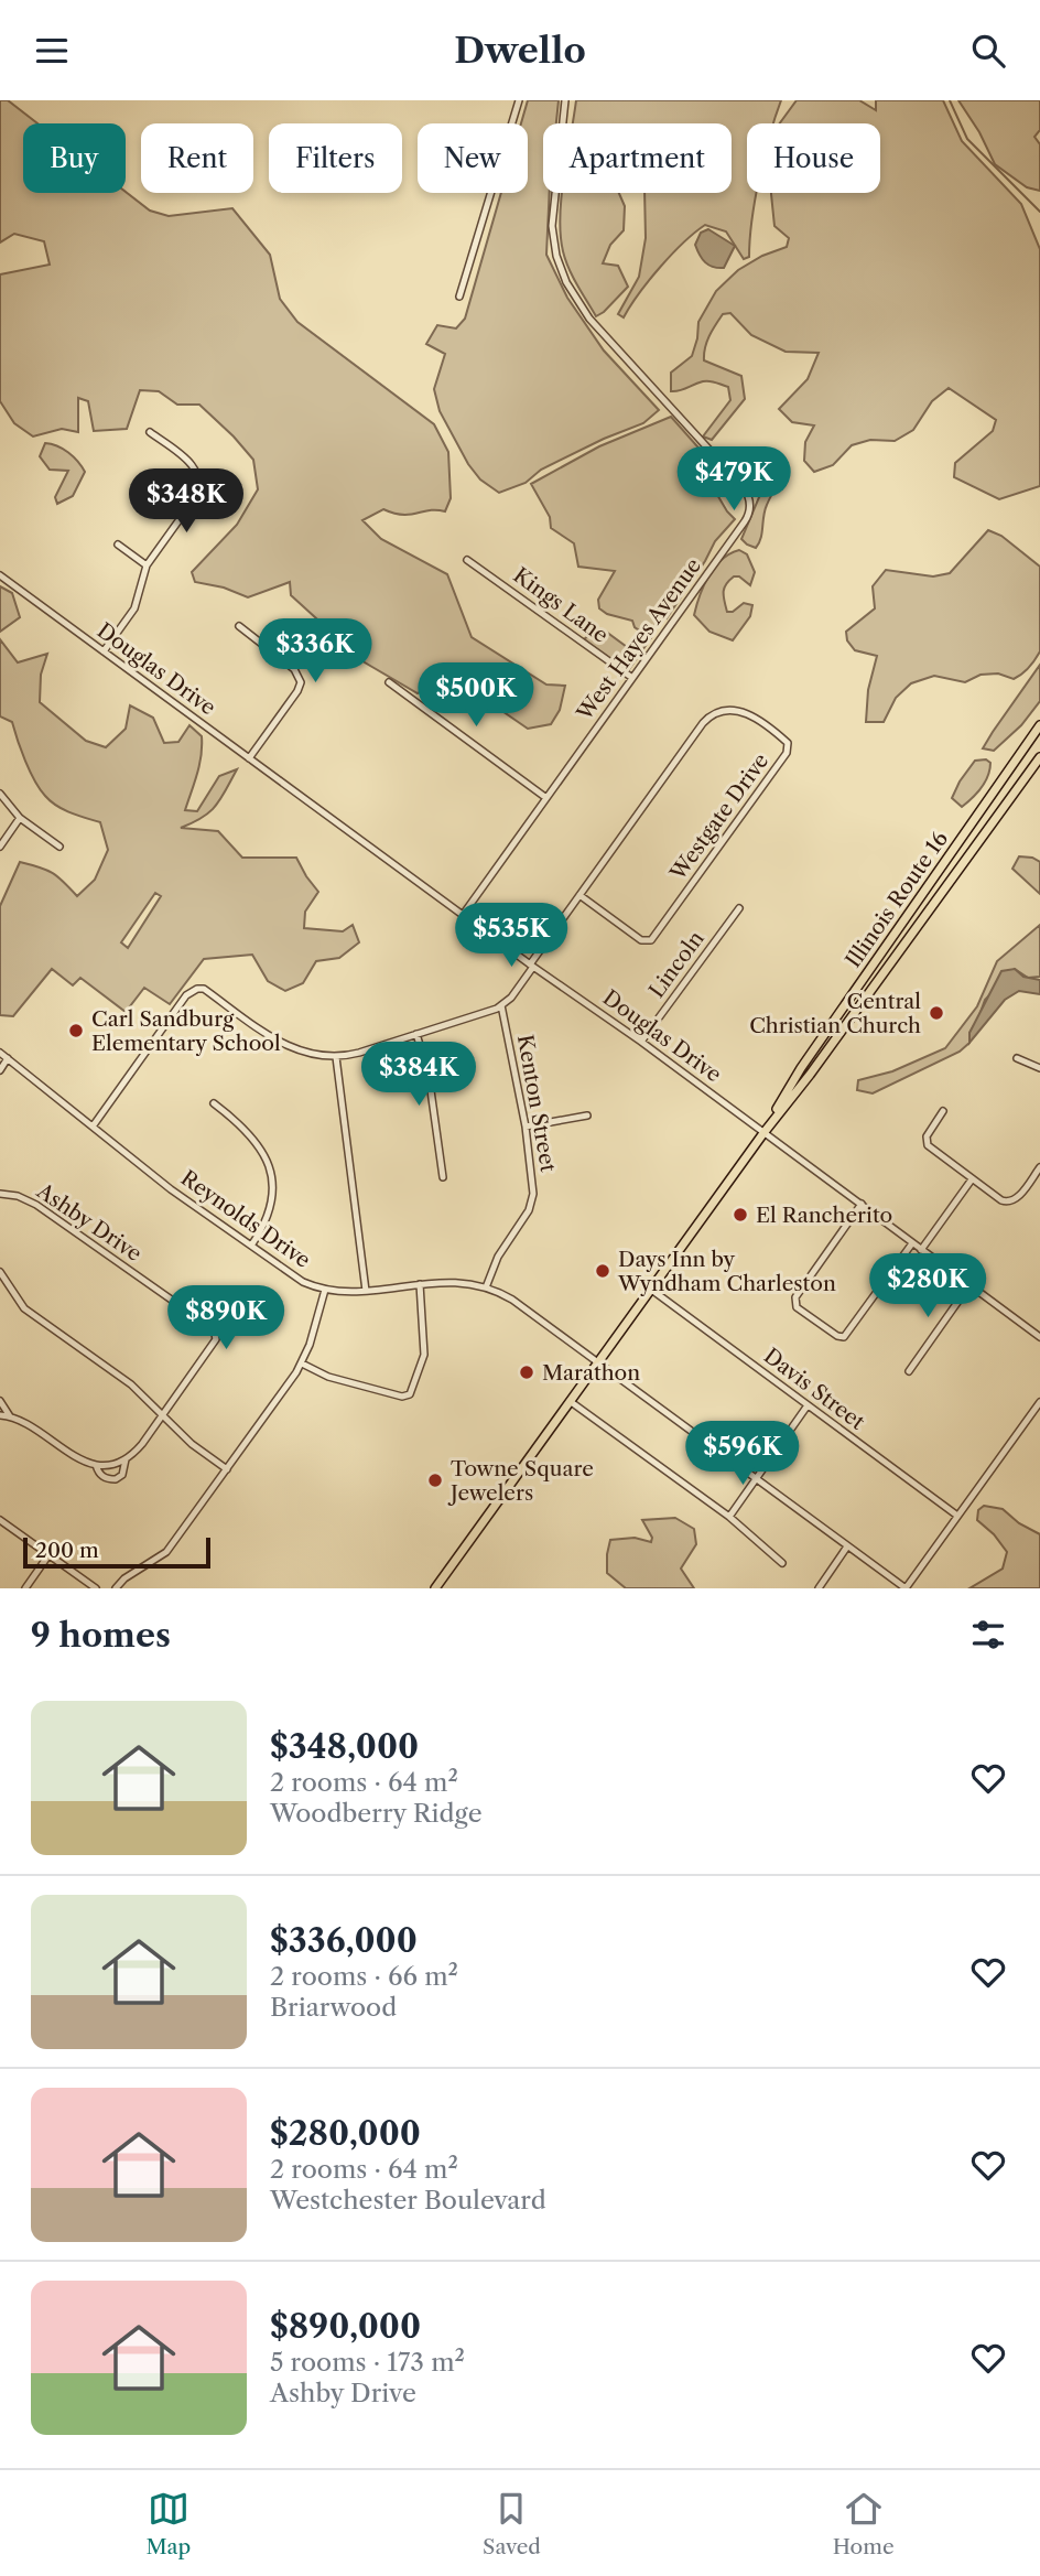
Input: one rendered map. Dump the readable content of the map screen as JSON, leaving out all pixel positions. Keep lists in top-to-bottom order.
{
  "streets": {
    "main road": ["Illinois Route 16"],
    "street": [
      "Kings Lane",
      "West Hayes Avenue",
      "Douglas Drive",
      "Westgate Drive",
      "Lincoln",
      "Kenton Street",
      "Reynolds Drive",
      "Ashby Drive",
      "Davis Street"
    ]
  },
  "crossings": [
    ["Kings Lane", "West Hayes Avenue"],
    ["West Hayes Avenue", "Douglas Drive"],
    ["Douglas Drive", "Westgate Drive"],
    ["Douglas Drive", "Illinois Route 16"],
    ["Douglas Drive", "Lincoln"],
    ["Westgate Drive", "Kenton Street"],
    ["Kenton Street", "Reynolds Drive"]
  ],
  "places": [
    "Central Christian Church",
    "Carl Sandburg Elementary School",
    "El Rancherito",
    "Days Inn by Wyndham Charleston",
    "Marathon",
    "Towne Square Jewelers"
  ],
  "scale_bar": "200 m",
  "page": {
    "header": "Dwello",
    "chip": [
      "Buy",
      "Rent",
      "Filters",
      "New",
      "Apartment",
      "House"
    ],
    "price": [
      "$479K",
      "$348K",
      "$336K",
      "$500K",
      "$535K",
      "$384K",
      "$280K",
      "$890K",
      "$596K"
    ],
    "scale": "200 m",
    "heading": "9 homes",
    "list": [
      {
        "name": "$348,000",
        "note": "2 rooms · 64 m² · Woodberry Ridge"
      },
      {
        "name": "$336,000",
        "note": "2 rooms · 66 m² · Briarwood"
      },
      {
        "name": "$280,000",
        "note": "2 rooms · 64 m² · Westchester Boulevard"
      },
      {
        "name": "$890,000",
        "note": "5 rooms · 173 m² · Ashby Drive"
      }
    ],
    "tabs": ["Map", "Saved", "Home"]
  }
}
